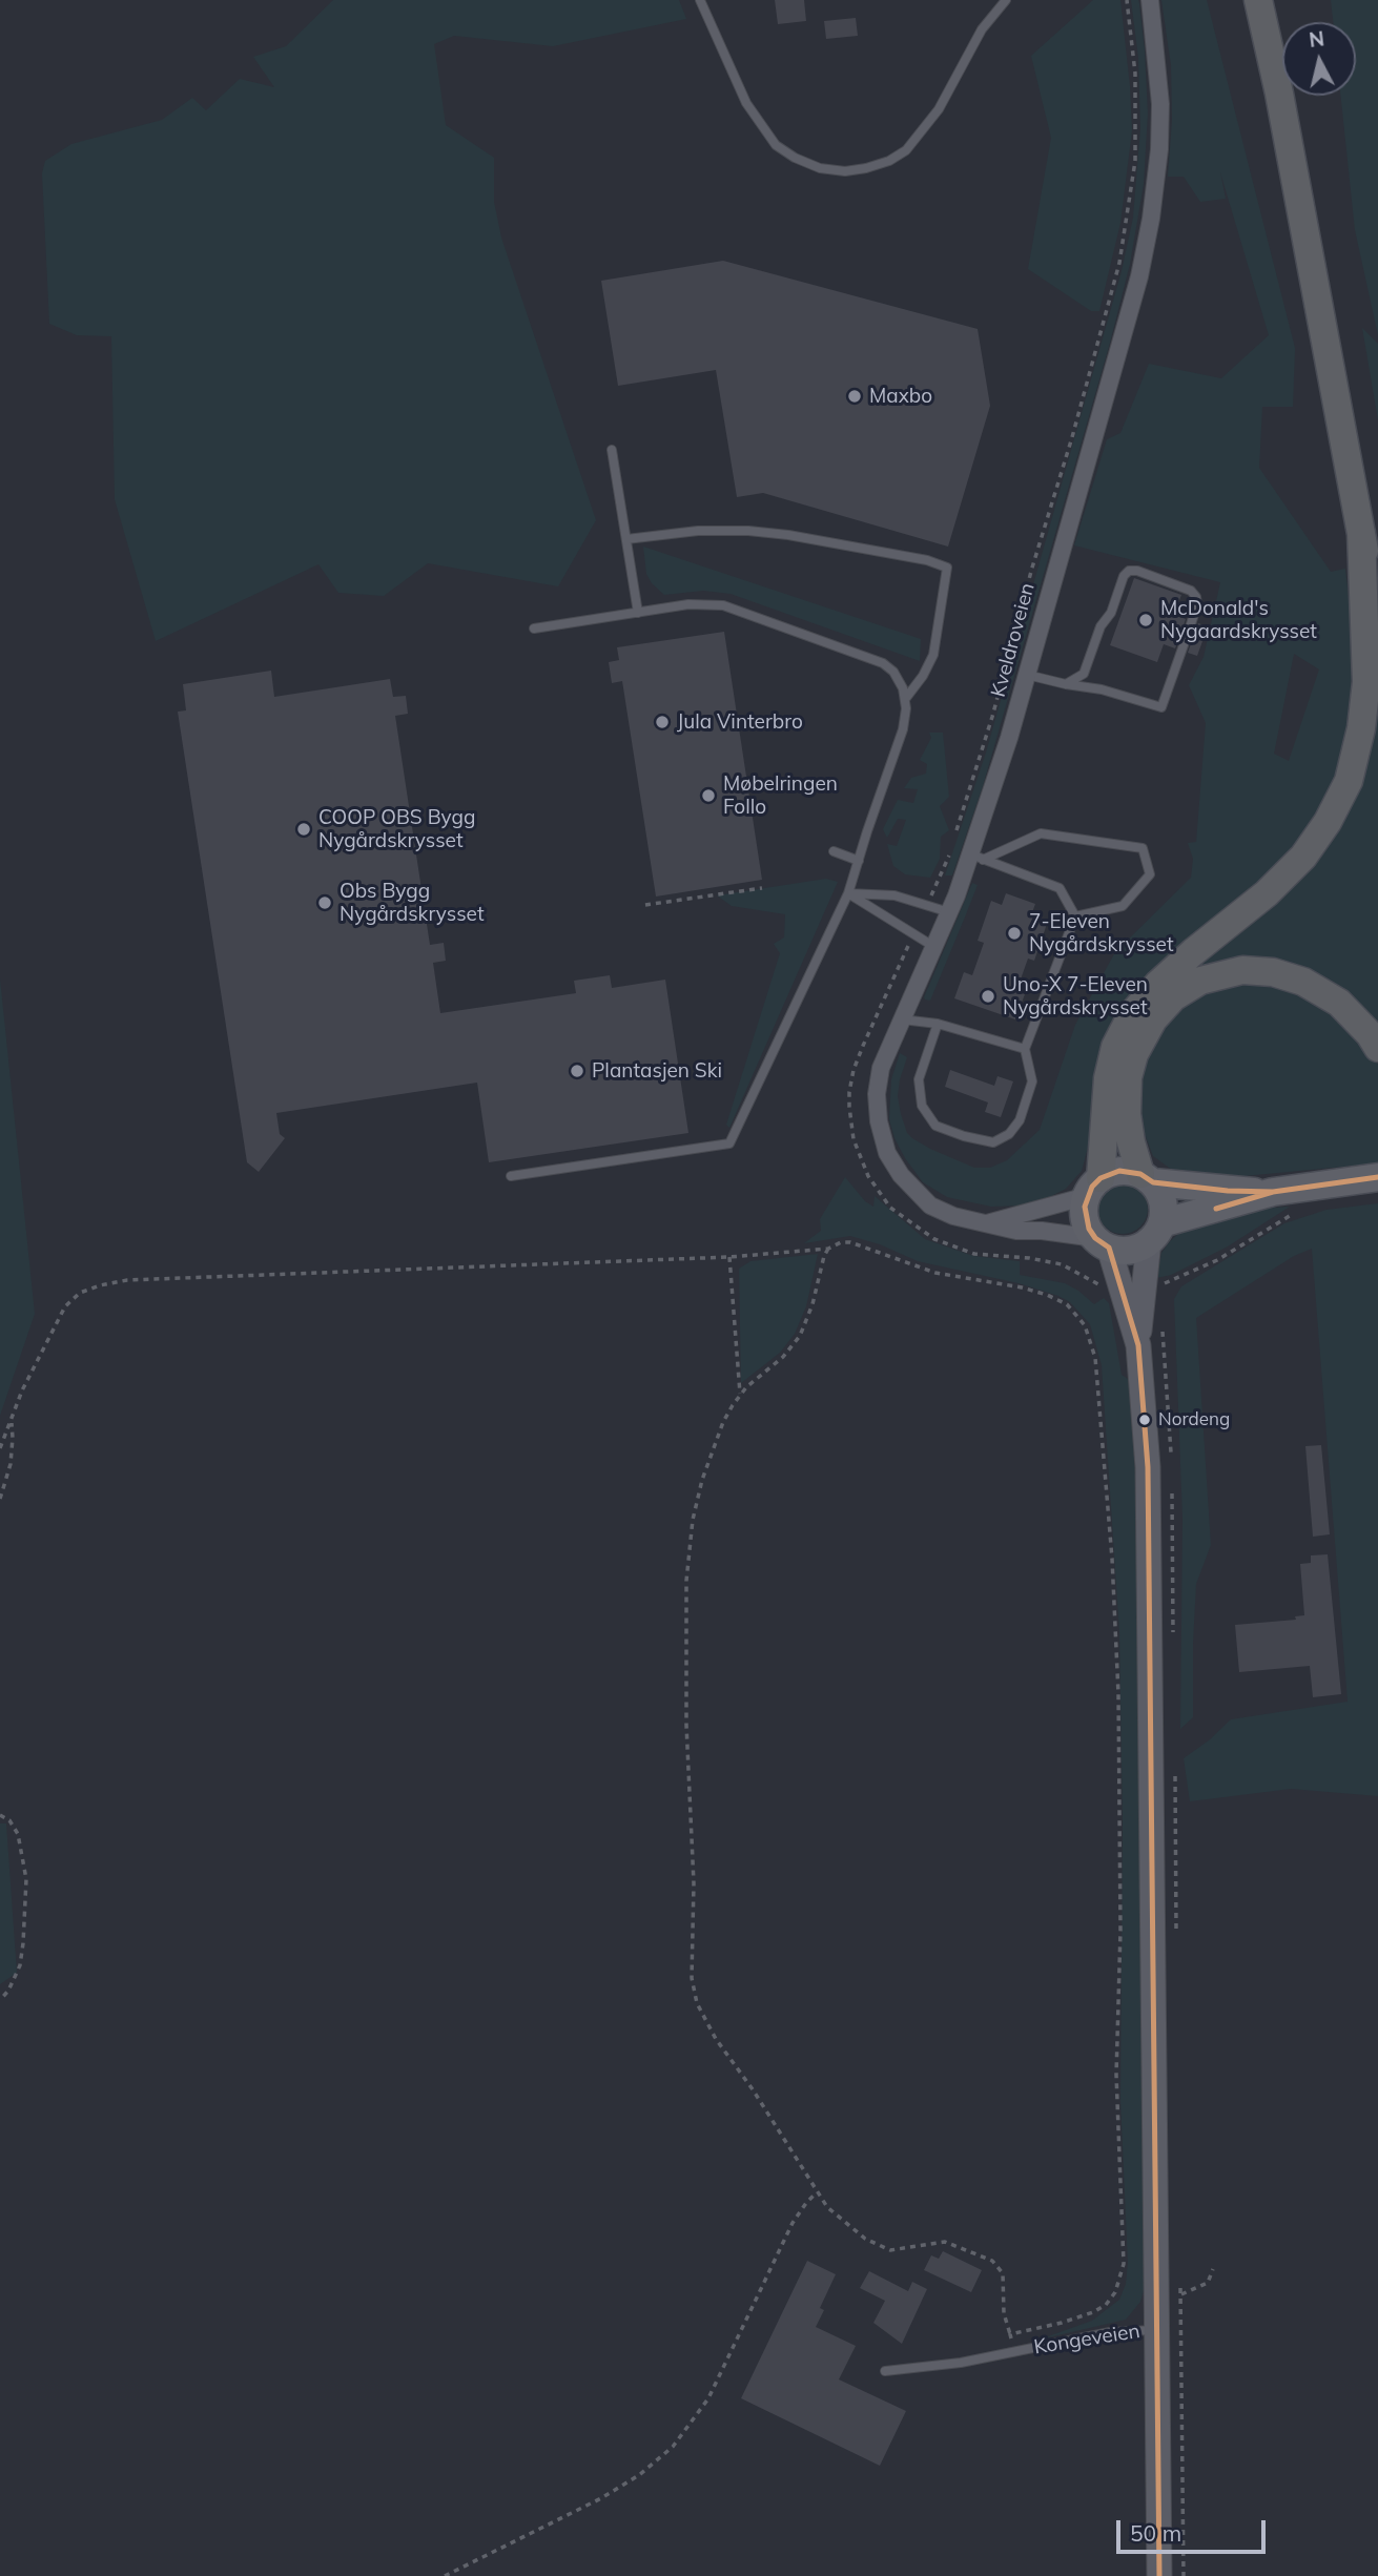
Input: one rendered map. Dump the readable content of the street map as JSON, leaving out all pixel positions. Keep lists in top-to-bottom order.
{
  "streets": {
    "main road": ["Kongeveien"],
    "street": ["Kveldroveien"]
  },
  "crossings": [
    ["Kveldroveien", "Kongeveien"]
  ],
  "places": [
    "Maxbo",
    "McDonald's Nygaardskrysset",
    "Jula Vinterbro",
    "Møbelringen Follo",
    "COOP OBS Bygg Nygårdskrysset",
    "Obs Bygg Nygårdskrysset",
    "7-Eleven Nygårdskrysset",
    "Uno-X 7-Eleven Nygårdskrysset",
    "Plantasjen Ski",
    "Nordeng"
  ],
  "scale_bar": "50 m",
  "north": "top"
}
